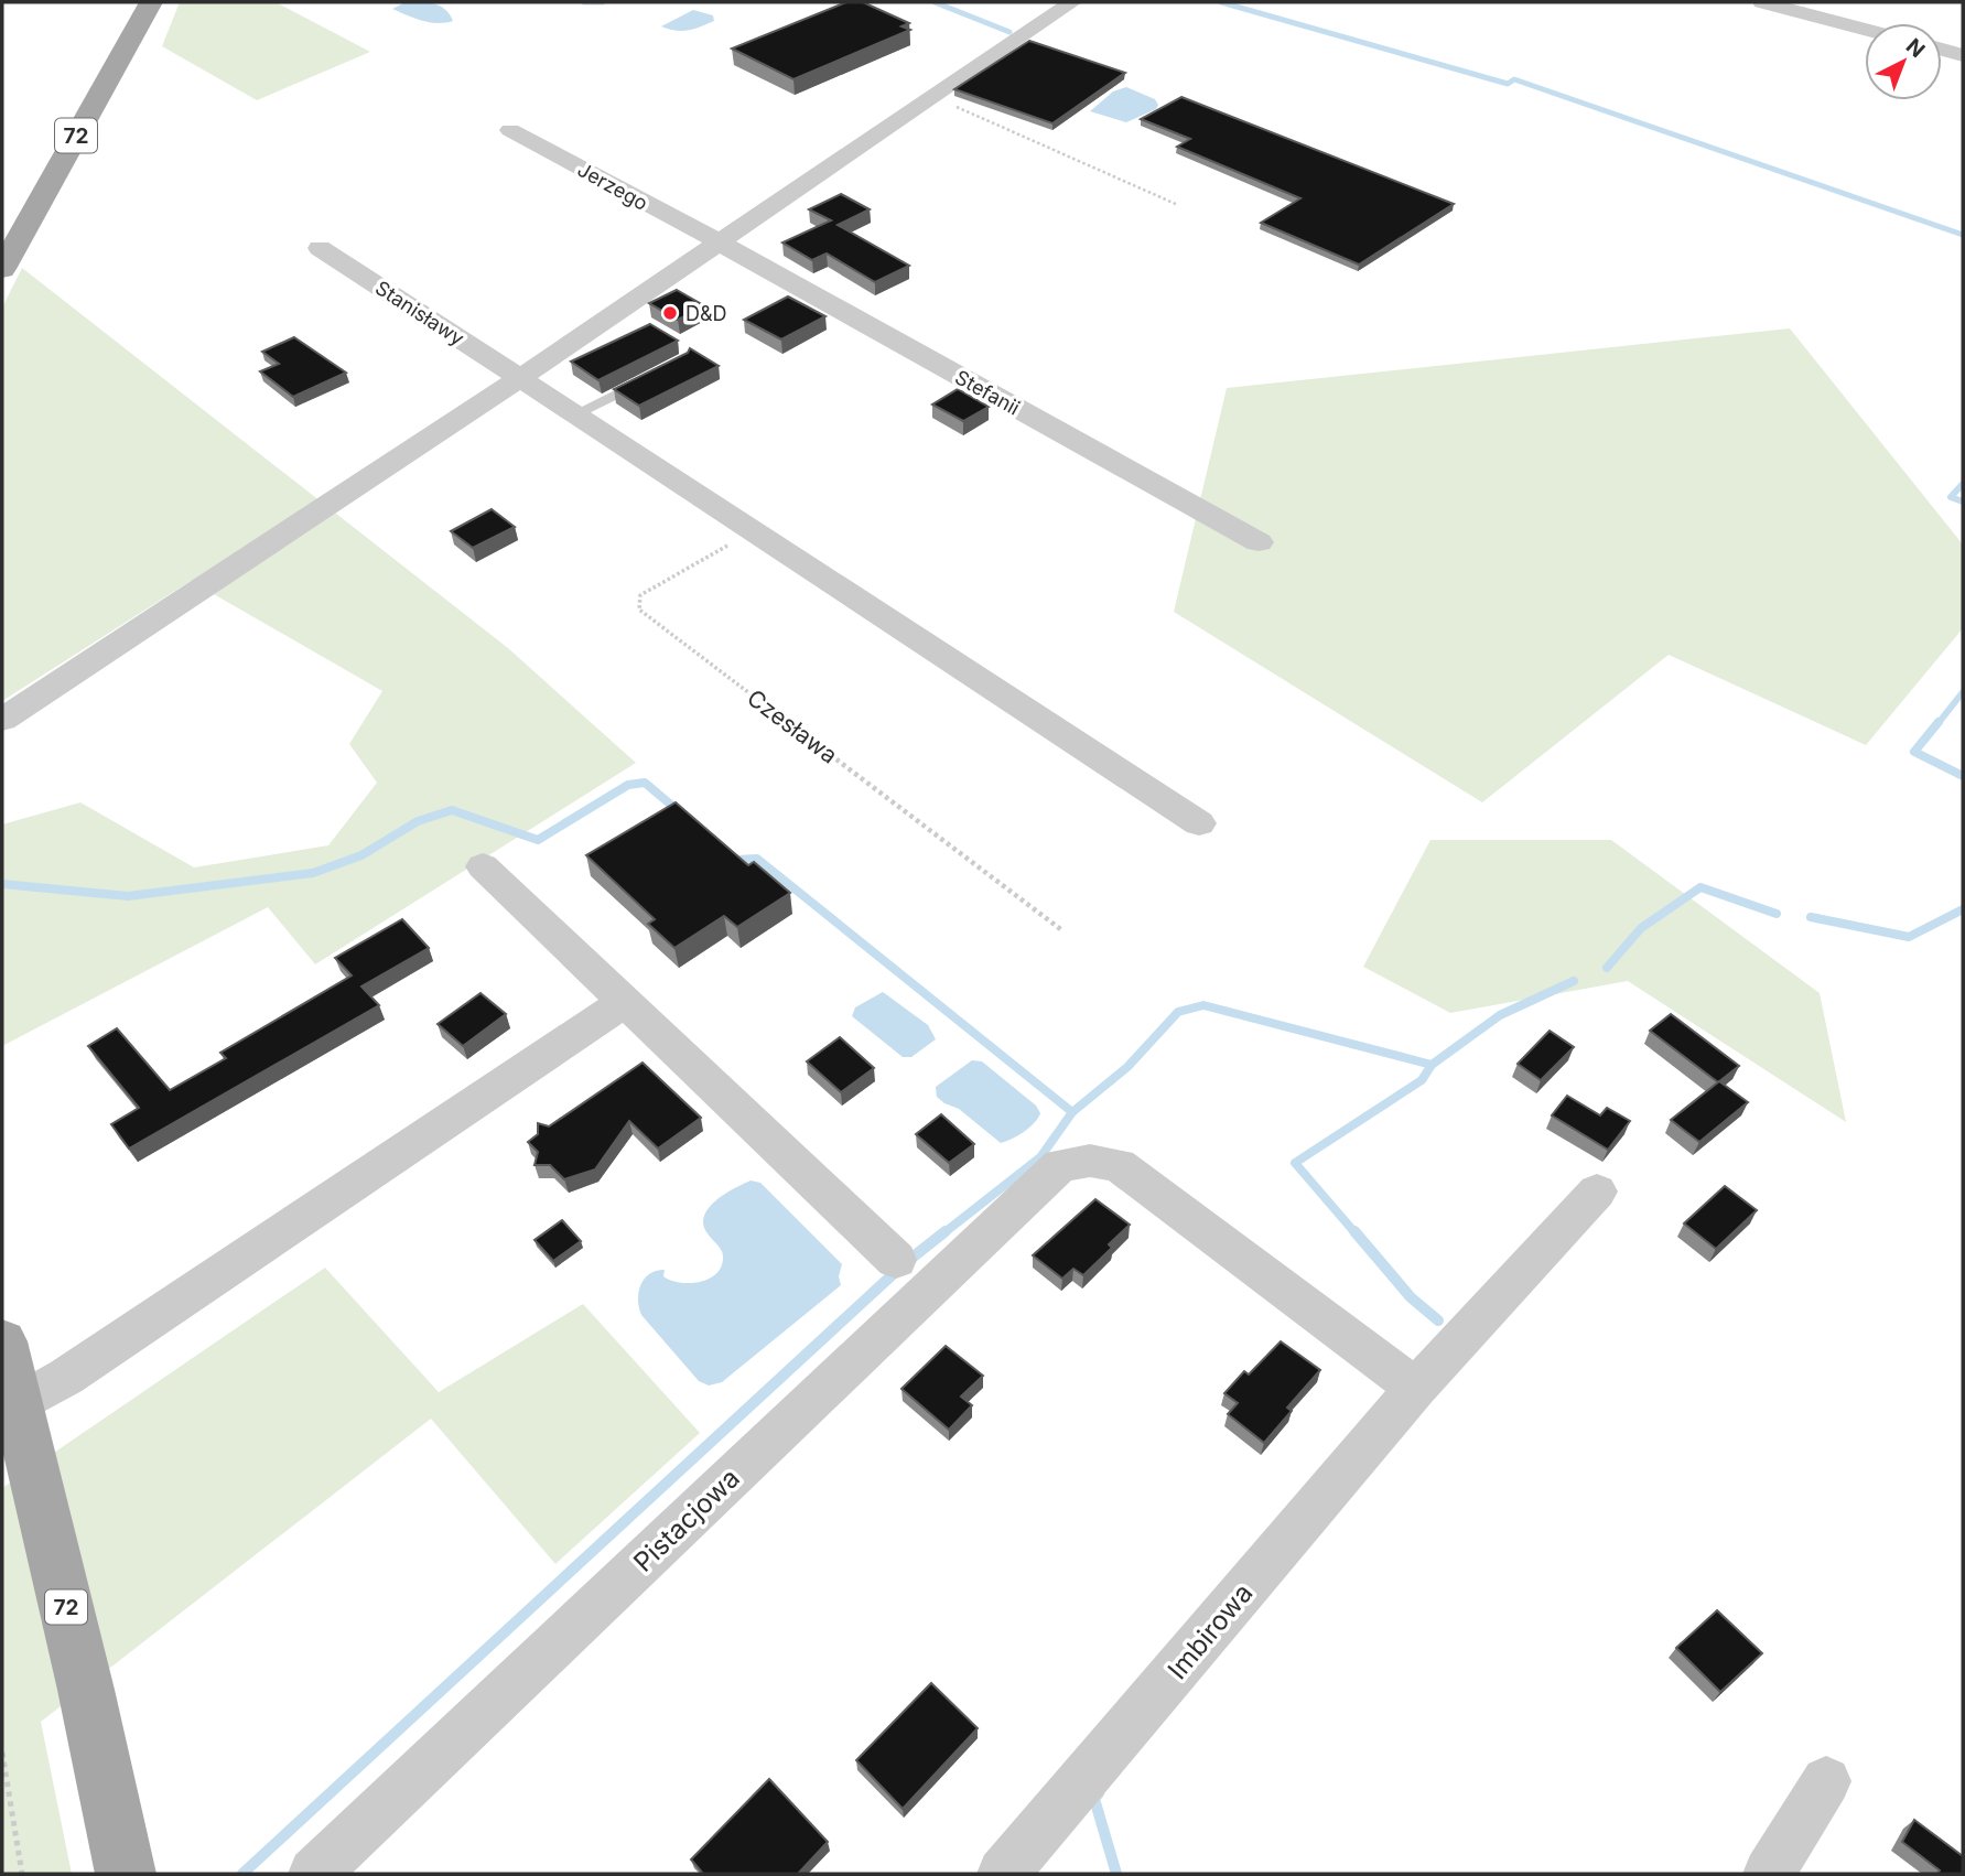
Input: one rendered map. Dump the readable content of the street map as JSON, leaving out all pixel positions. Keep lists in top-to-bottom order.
{
  "streets": {
    "main road": ["72"],
    "street": [
      "Jerzego",
      "Stanisławy",
      "Stefanii",
      "Pistacjowa",
      "Imbirowa"
    ],
    "path": ["Czesława"]
  },
  "crossings": [
    ["Jerzego", "Stefanii"],
    ["Pistacjowa", "Imbirowa"]
  ],
  "places": ["D&D"],
  "north": "top right"
}
